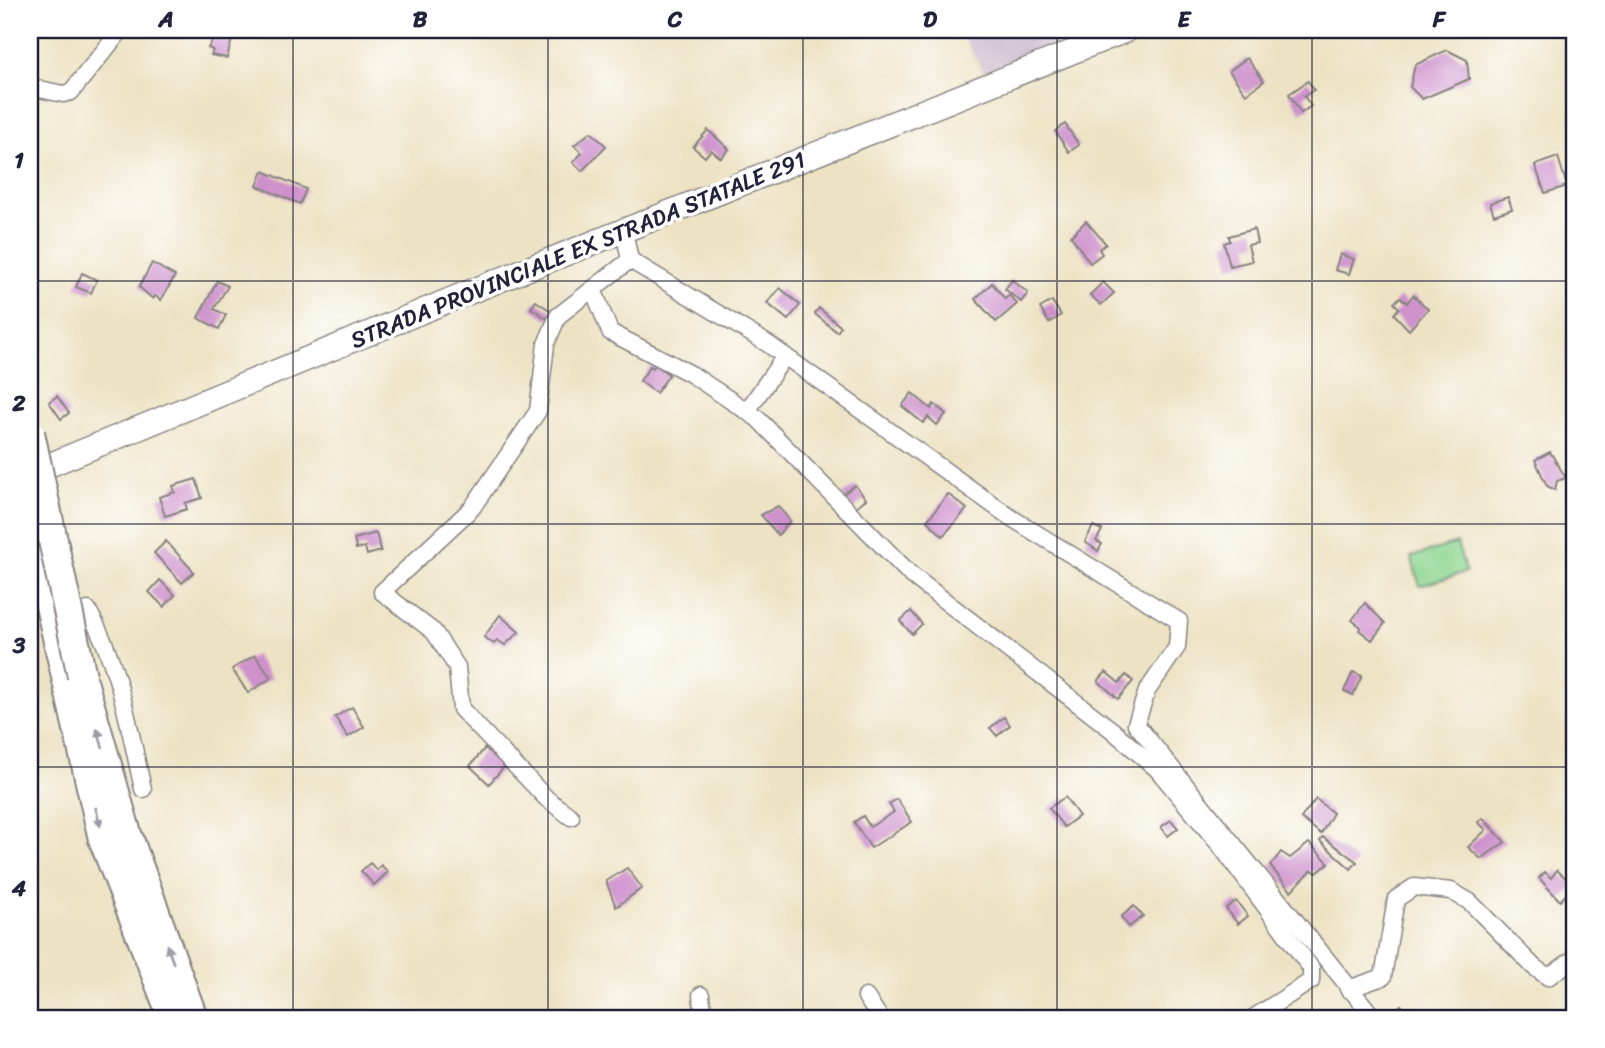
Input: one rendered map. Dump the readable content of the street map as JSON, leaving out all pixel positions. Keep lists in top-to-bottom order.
{
  "streets": {
    "street": ["STRADA PROVINCIALE EX STRADA STATALE 291"]
  },
  "grid": {
    "columns": [
      "A",
      "B",
      "C",
      "D",
      "E",
      "F"
    ],
    "rows": [
      "1",
      "2",
      "3",
      "4"
    ]
  }
}
